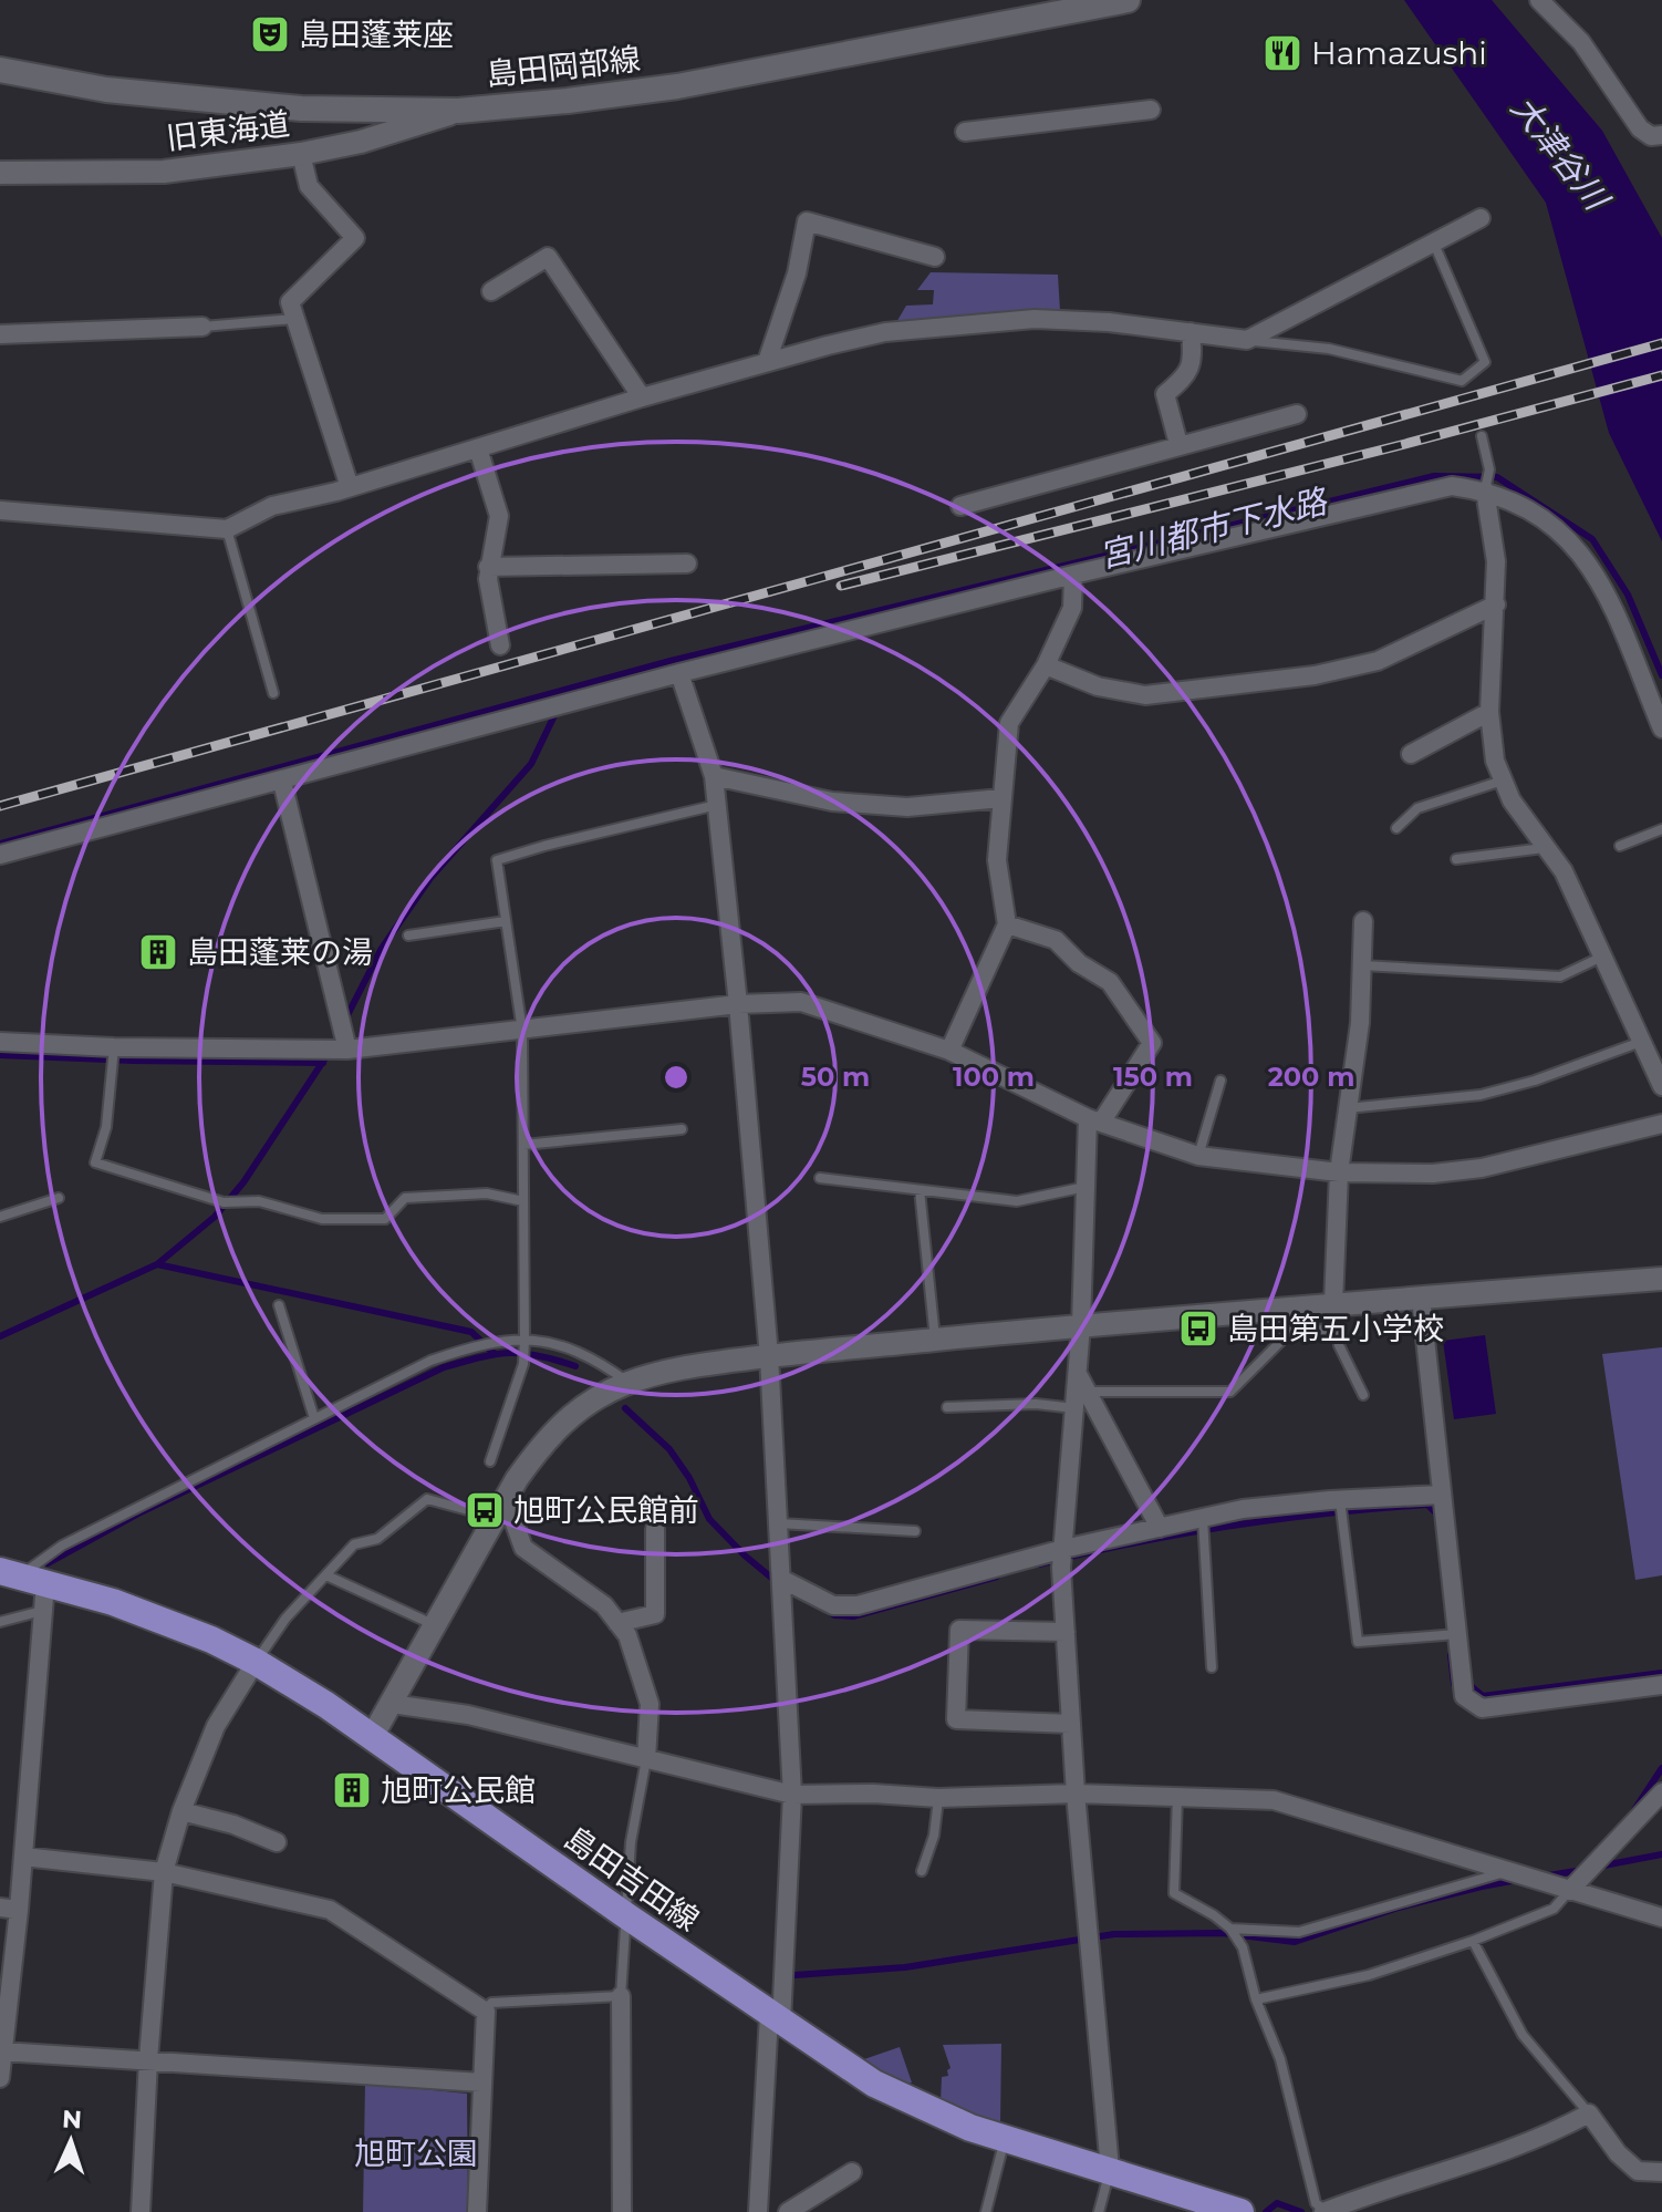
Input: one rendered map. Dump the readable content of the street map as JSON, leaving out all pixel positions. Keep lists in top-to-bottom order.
{
  "streets": {
    "main road": ["島田岡部線", "島田吉田線"],
    "street": ["旧東海道"]
  },
  "crossings": [
    ["島田岡部線", "旧東海道"]
  ],
  "water": ["大津谷川", "宮川都市下水路"],
  "parks": ["旭町公園"],
  "places": {
    "theatre": ["島田蓬莱座"],
    "restaurant": ["Hamazushi"],
    "building": ["島田蓬莱の湯", "旭町公民館"],
    "bus stop": ["島田第五小学校", "旭町公民館前"]
  },
  "north": "top",
  "rings": [
    "50 m",
    "100 m",
    "150 m",
    "200 m"
  ]
}
